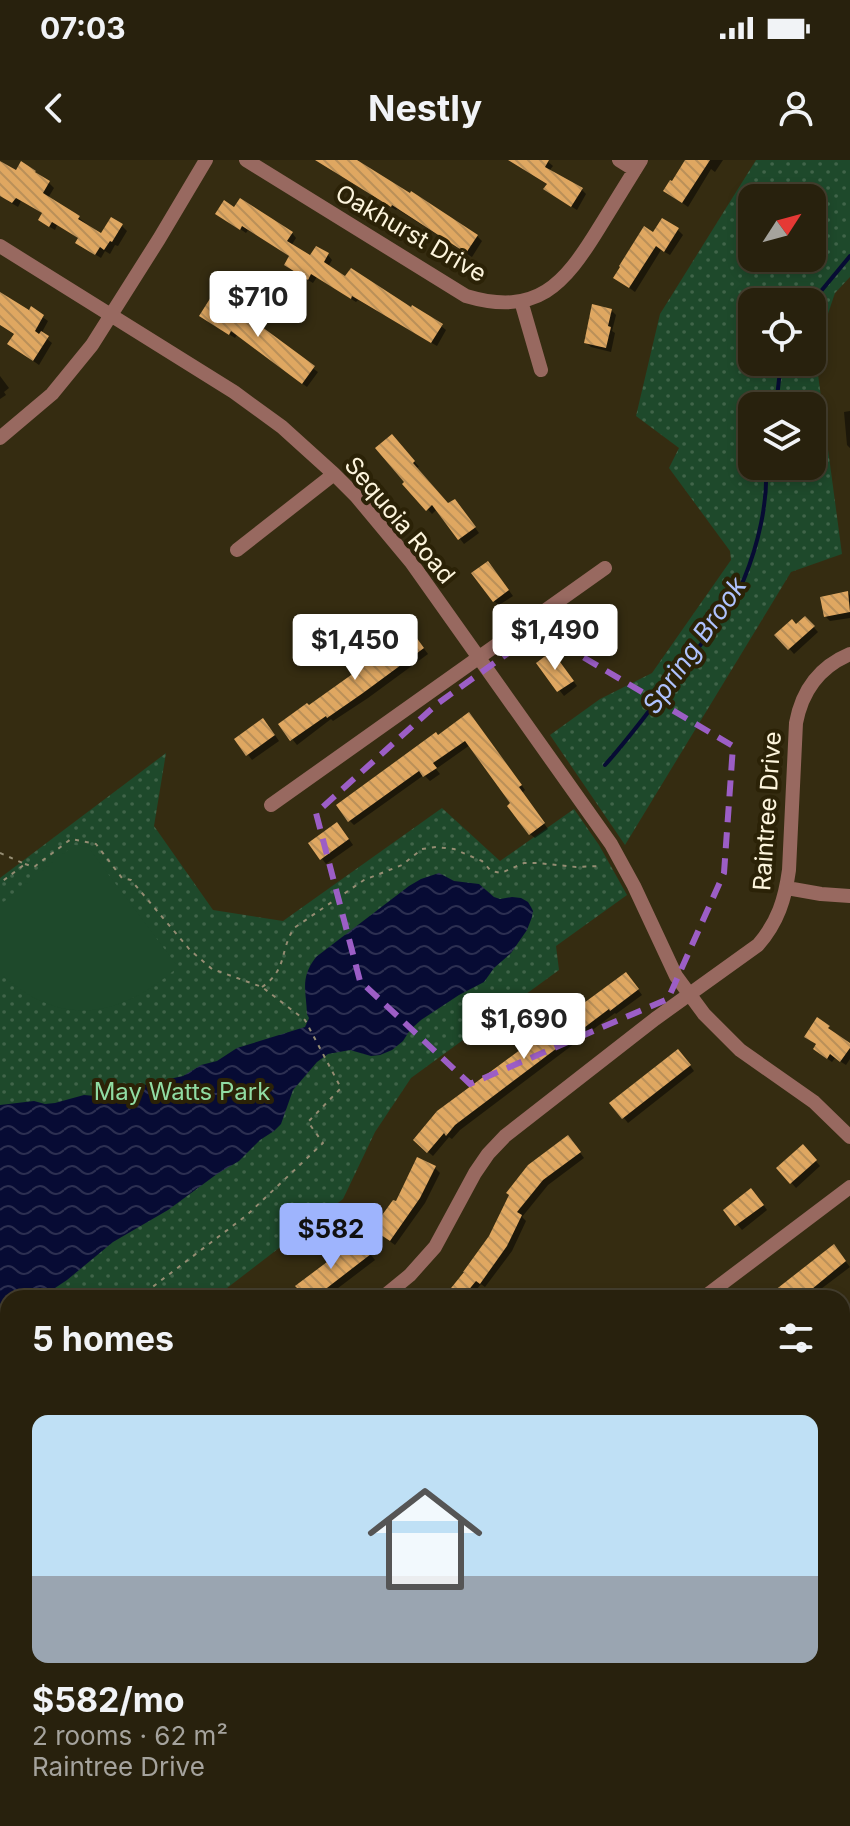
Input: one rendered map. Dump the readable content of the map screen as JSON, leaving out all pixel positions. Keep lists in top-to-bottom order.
{
  "streets": {
    "street": ["Oakhurst Drive", "Sequoia Road", "Raintree Drive"]
  },
  "crossings": [
    ["Sequoia Road", "Raintree Drive"]
  ],
  "water": ["Spring Brook"],
  "parks": ["May Watts Park"],
  "north": "top right",
  "page": {
    "status": "07:03",
    "header": "Nestly",
    "price": [
      "$710",
      "$1,490",
      "$1,450",
      "$1,690",
      "$582"
    ],
    "heading": "5 homes",
    "list": [
      {
        "name": "$582/mo",
        "note": "2 rooms · 62 m² · Raintree Drive"
      }
    ]
  }
}
